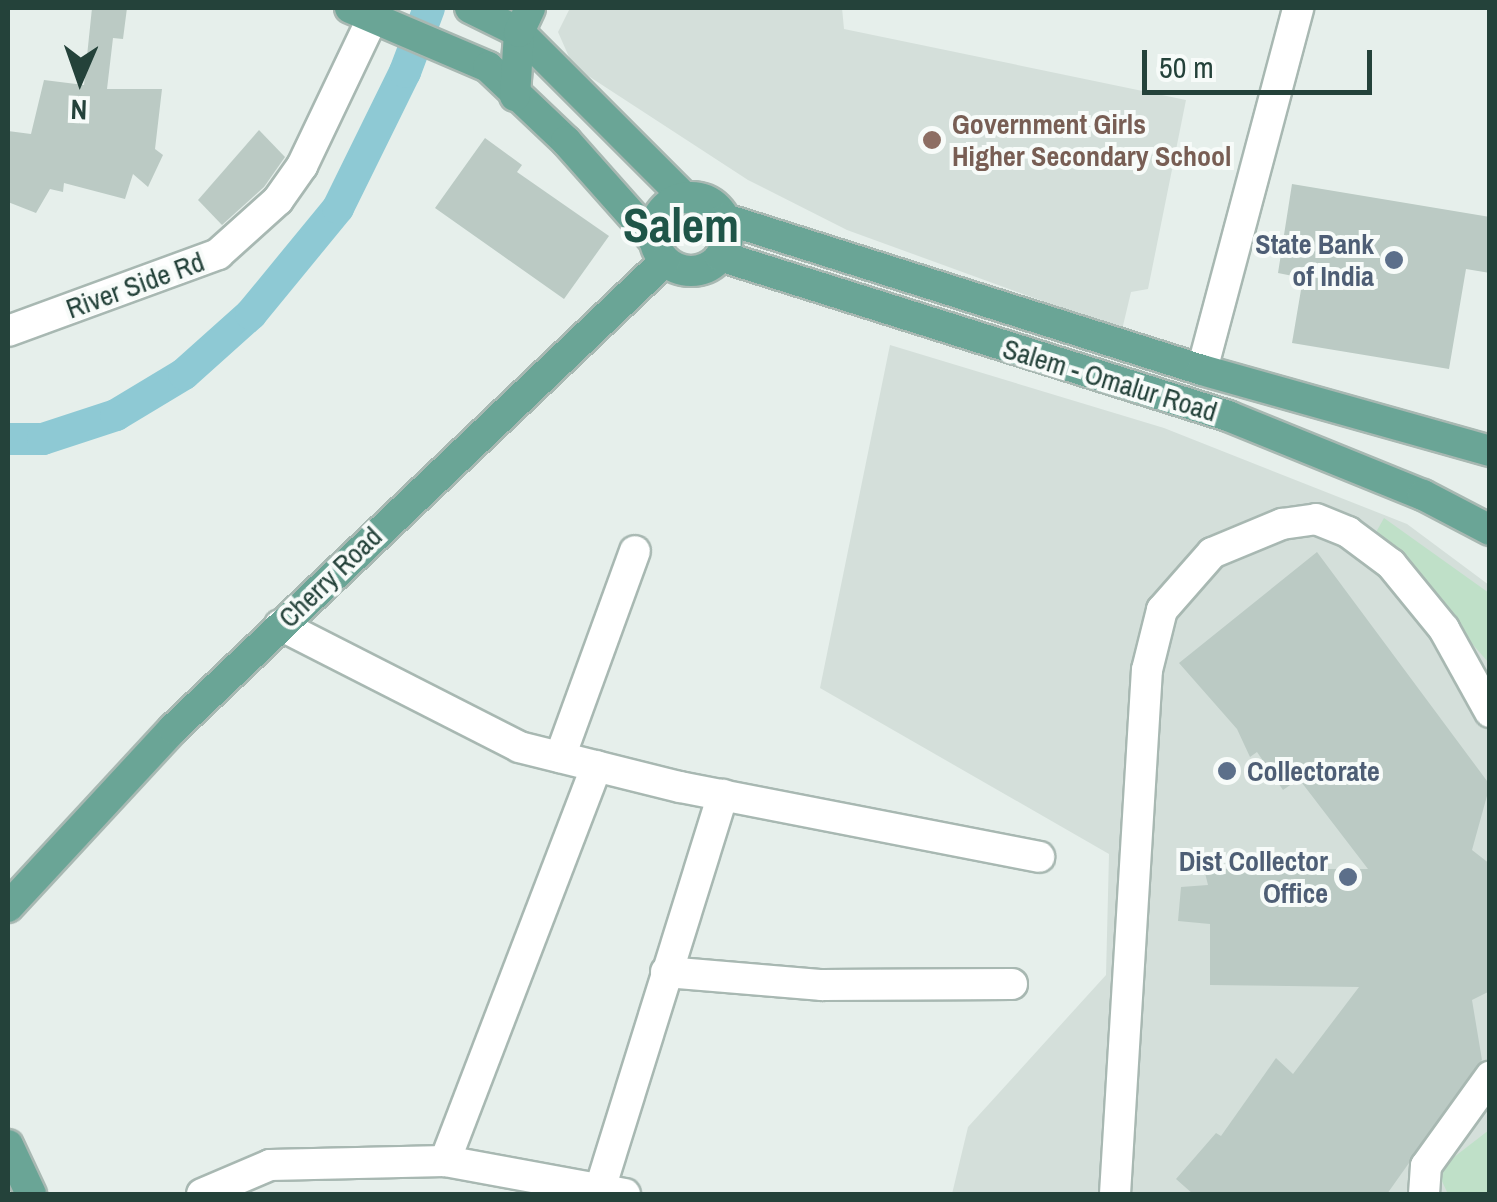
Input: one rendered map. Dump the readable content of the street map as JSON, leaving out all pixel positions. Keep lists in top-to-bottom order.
{
  "streets": {
    "main road": ["Salem - Omalur Road", "Cherry Road"],
    "street": ["River Side Rd"]
  },
  "crossings": [
    ["Salem - Omalur Road", "Cherry Road"]
  ],
  "districts": ["Salem"],
  "places": [
    "Government Girls Higher Secondary School",
    "State Bank of India",
    "Collectorate",
    "Dist Collector Office"
  ],
  "scale_bar": "50 m",
  "north": "bottom"
}
